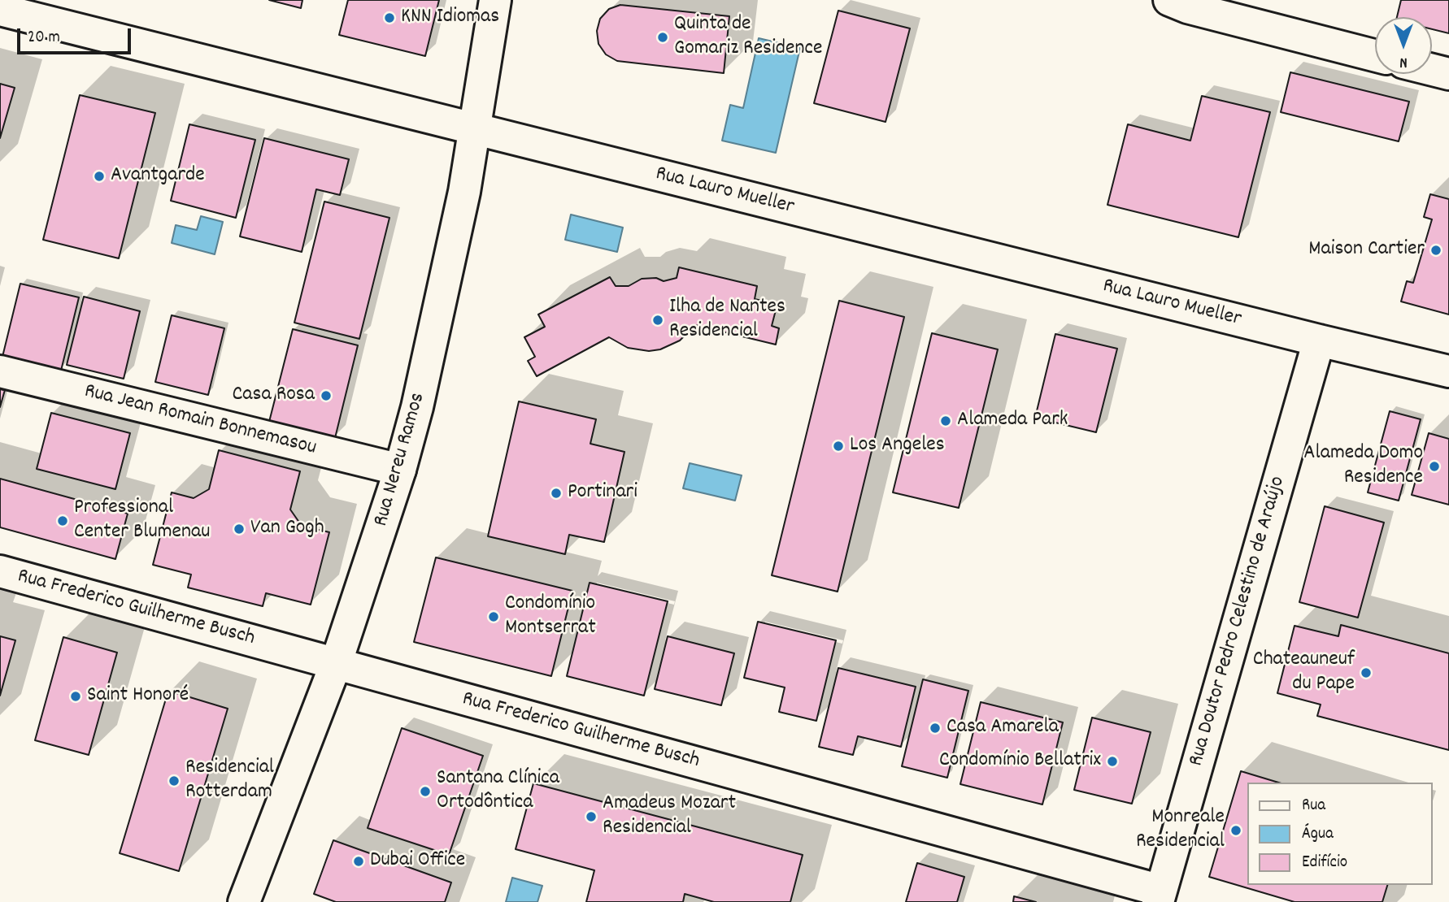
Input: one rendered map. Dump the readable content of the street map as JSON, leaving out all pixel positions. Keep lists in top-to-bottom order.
{
  "streets": {
    "street": [
      "Rua Lauro Mueller",
      "Rua Jean Romain Bonnemasou",
      "Rua Nereu Ramos",
      "Rua Frederico Guilherme Busch",
      "Rua Doutor Pedro Celestino de Araújo"
    ]
  },
  "crossings": [
    ["Rua Lauro Mueller", "Rua Nereu Ramos"],
    ["Rua Lauro Mueller", "Rua Doutor Pedro Celestino de Araújo"],
    ["Rua Jean Romain Bonnemasou", "Rua Nereu Ramos"],
    ["Rua Nereu Ramos", "Rua Frederico Guilherme Busch"],
    ["Rua Frederico Guilherme Busch", "Rua Doutor Pedro Celestino de Araújo"]
  ],
  "places": [
    "KNN Idiomas",
    "Quinta de Gomariz Residence",
    "Avantgarde",
    "Maison Cartier",
    "Ilha de Nantes Residencial",
    "Casa Rosa",
    "Alameda Park",
    "Los Angeles",
    "Alameda Domo Residence",
    "Portinari",
    "Professional Center Blumenau",
    "Van Gogh",
    "Condomínio Montserrat",
    "Chateauneuf du Pape",
    "Saint Honoré",
    "Casa Amarela",
    "Condomínio Bellatrix",
    "Residencial Rotterdam",
    "Santana Clínica Ortodôntica",
    "Amadeus Mozart Residencial",
    "Monreale Residencial",
    "Dubai Office"
  ],
  "legend": ["Rua", "Água", "Edifício"],
  "scale_bar": "20 m",
  "north": "bottom"
}
